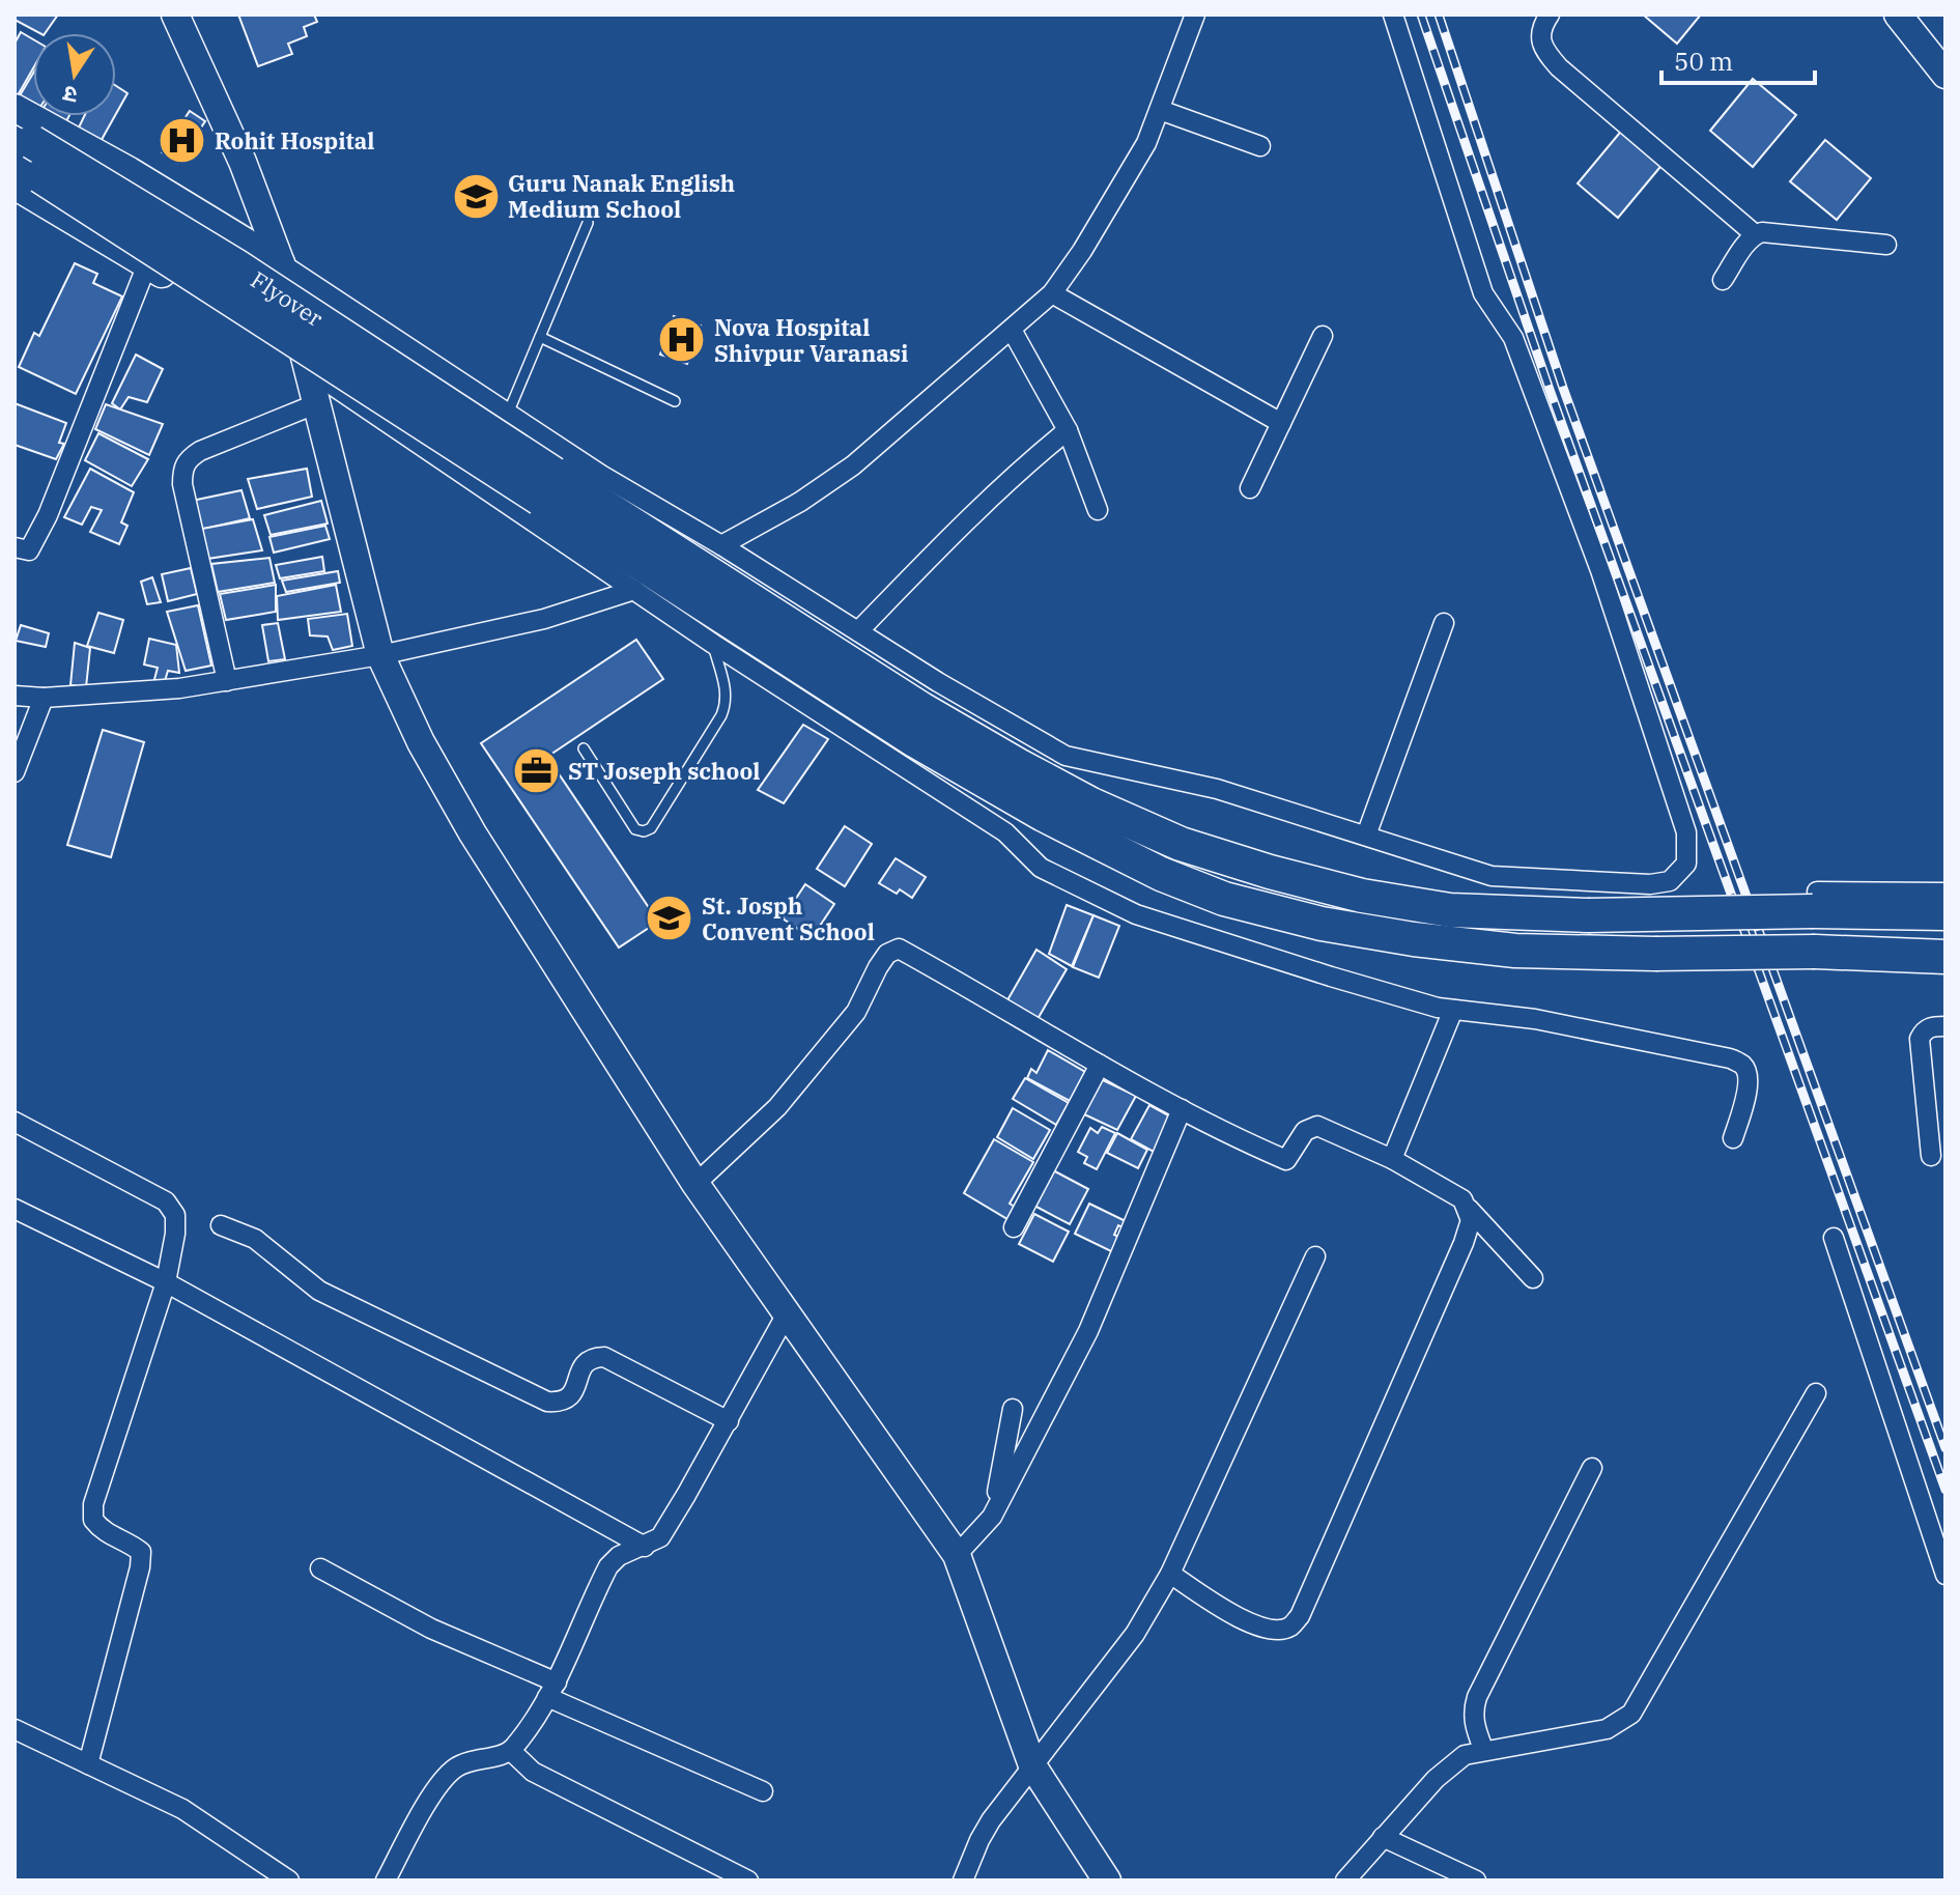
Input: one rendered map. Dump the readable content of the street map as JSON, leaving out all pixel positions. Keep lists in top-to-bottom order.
{
  "streets": {
    "highway": ["Flyover"]
  },
  "places": {
    "hospital": ["Rohit Hospital", "Nova Hospital Shivpur Varanasi"],
    "school or university": ["Guru Nanak English Medium School", "St. Josph Convent School"],
    "office": ["ST Joseph school"]
  },
  "scale_bar": "50 m",
  "north": "bottom"
}
